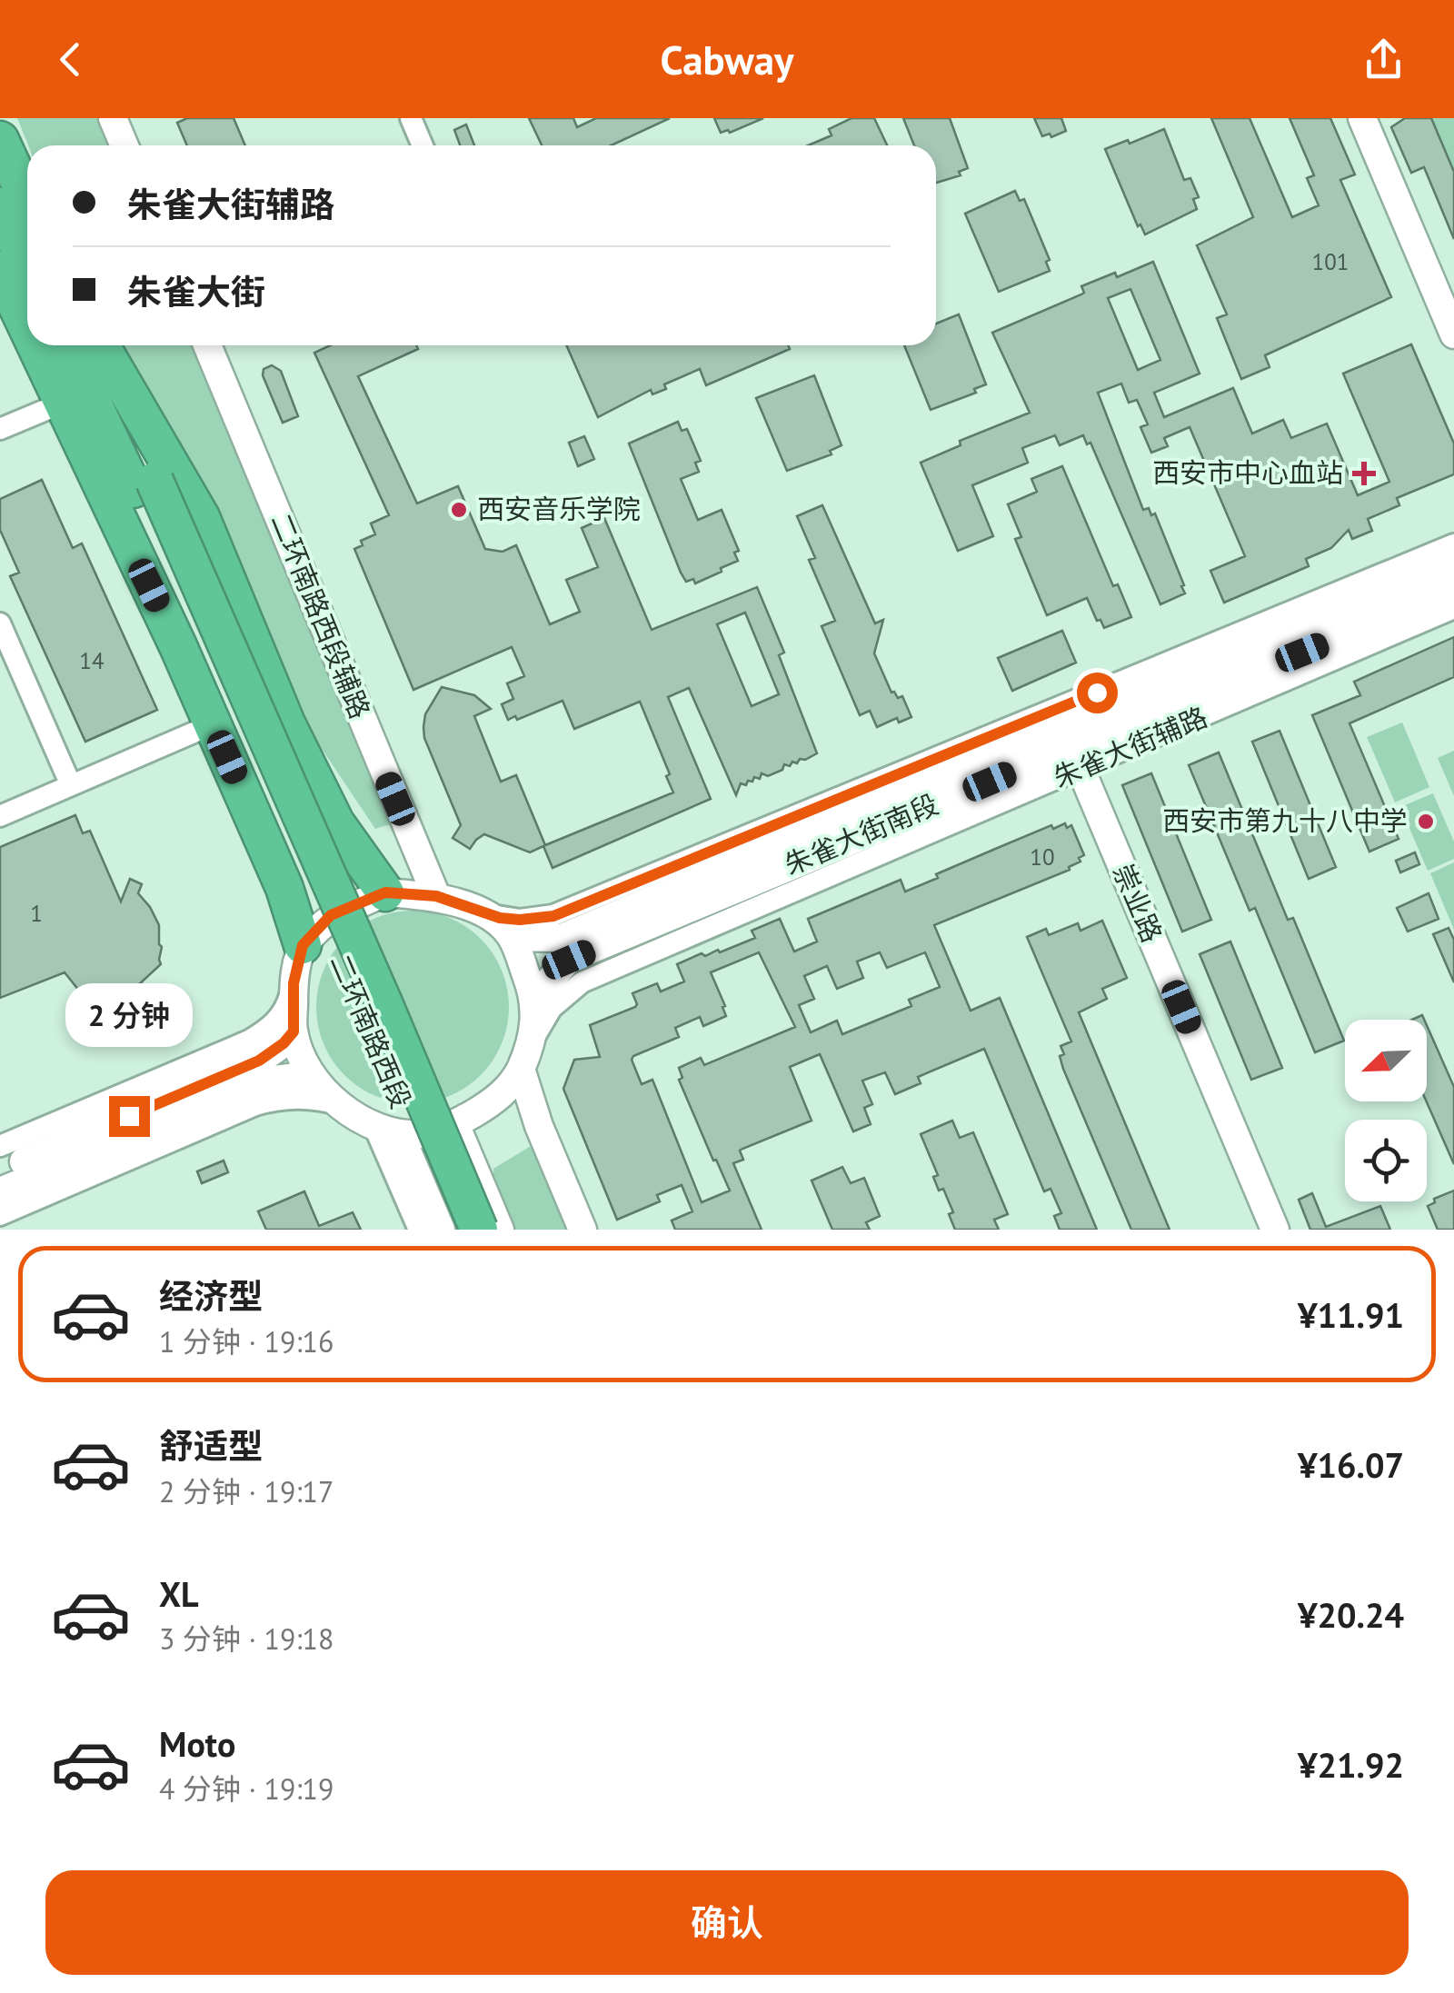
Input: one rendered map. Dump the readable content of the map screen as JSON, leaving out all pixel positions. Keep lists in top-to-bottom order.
{
  "streets": {
    "highway": ["二环南路西段"],
    "main road": ["二环南路西段辅路", "朱雀大街南段", "崇业路"],
    "street": ["朱雀大街辅路"]
  },
  "crossings": [
    ["二环南路西段辅路", "朱雀大街辅路"],
    ["二环南路西段辅路", "朱雀大街南段"],
    ["二环南路西段辅路", "二环南路西段"],
    ["朱雀大街辅路", "朱雀大街南段"],
    ["朱雀大街辅路", "崇业路"],
    ["朱雀大街辅路", "二环南路西段"],
    ["朱雀大街南段", "崇业路"],
    ["朱雀大街南段", "二环南路西段"]
  ],
  "places": {
    "health": ["西安市中心血站"],
    "other": ["西安音乐学院", "西安市第九十八中学"]
  },
  "house_numbers": [
    "101",
    "14",
    "10",
    "1"
  ],
  "north": "bottom left",
  "page": {
    "header": "Cabway",
    "banner": ["朱雀大街辅路", "朱雀大街"],
    "bubble": "2 分钟",
    "list": [
      {
        "name": "经济型",
        "note": "1 分钟 · 19:16",
        "value": "¥11.91"
      },
      {
        "name": "舒适型",
        "note": "2 分钟 · 19:17",
        "value": "¥16.07"
      },
      {
        "name": "XL",
        "note": "3 分钟 · 19:18",
        "value": "¥20.24"
      },
      {
        "name": "Moto",
        "note": "4 分钟 · 19:19",
        "value": "¥21.92"
      }
    ],
    "buttons": "确认"
  }
}
